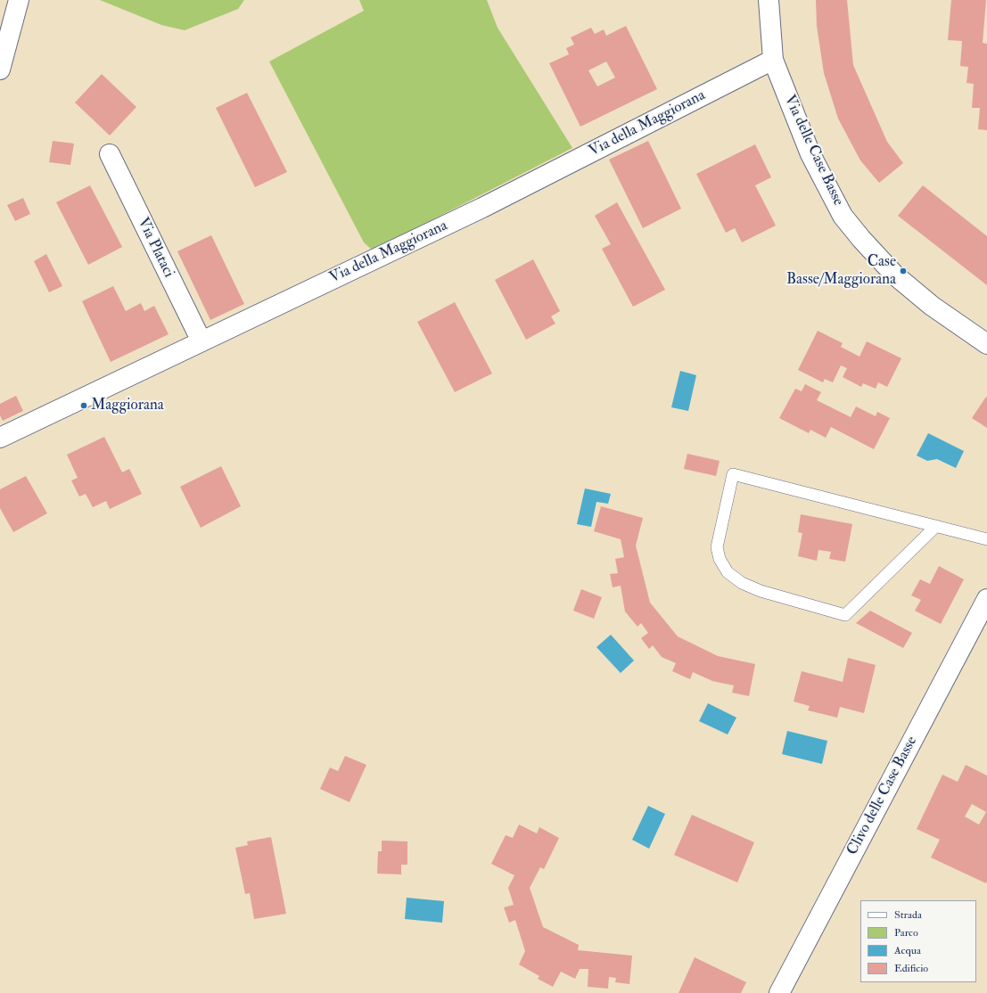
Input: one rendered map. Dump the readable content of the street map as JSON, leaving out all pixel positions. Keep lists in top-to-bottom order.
{
  "streets": {
    "street": [
      "Via della Maggiorana",
      "Via delle Case Basse",
      "Via Plataci",
      "Clivo delle Case Basse"
    ]
  },
  "crossings": [
    ["Via della Maggiorana", "Via delle Case Basse"],
    ["Via della Maggiorana", "Via Plataci"]
  ],
  "places": ["Case Basse/Maggiorana", "Maggiorana"],
  "legend": [
    "Strada",
    "Parco",
    "Acqua",
    "Edificio"
  ]
}
